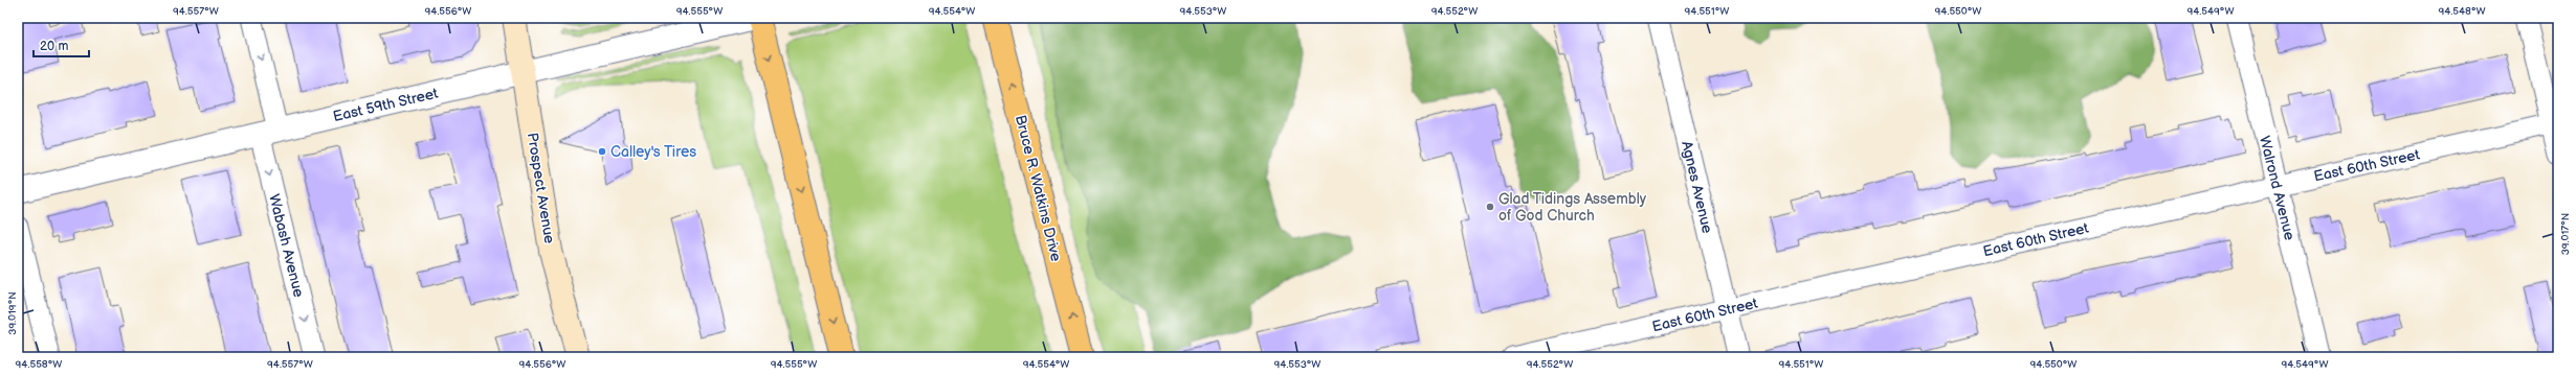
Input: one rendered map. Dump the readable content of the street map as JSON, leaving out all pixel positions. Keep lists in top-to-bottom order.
{
  "streets": {
    "highway": ["Bruce R. Watkins Drive"],
    "main road": ["Prospect Avenue"],
    "street": [
      "East 59th Street",
      "East 60th Street",
      "Agnes Avenue",
      "Walrond Avenue",
      "Wabash Avenue"
    ]
  },
  "crossings": [
    ["East 59th Street", "Prospect Avenue"],
    ["East 59th Street", "Wabash Avenue"],
    ["East 60th Street", "Agnes Avenue"],
    ["East 60th Street", "Walrond Avenue"]
  ],
  "one_way": ["Bruce R. Watkins Drive", "Wabash Avenue"],
  "places": ["Calley's Tires", "Glad Tidings Assembly of God Church"],
  "scale_bar": "20 m",
  "coordinates": [
    "94.557°W",
    "94.556°W",
    "94.555°W",
    "94.554°W",
    "94.553°W",
    "94.552°W",
    "94.551°W",
    "94.550°W",
    "94.549°W",
    "94.548°W",
    "39.017°N",
    "39.019°N",
    "94.558°W"
  ]
}
